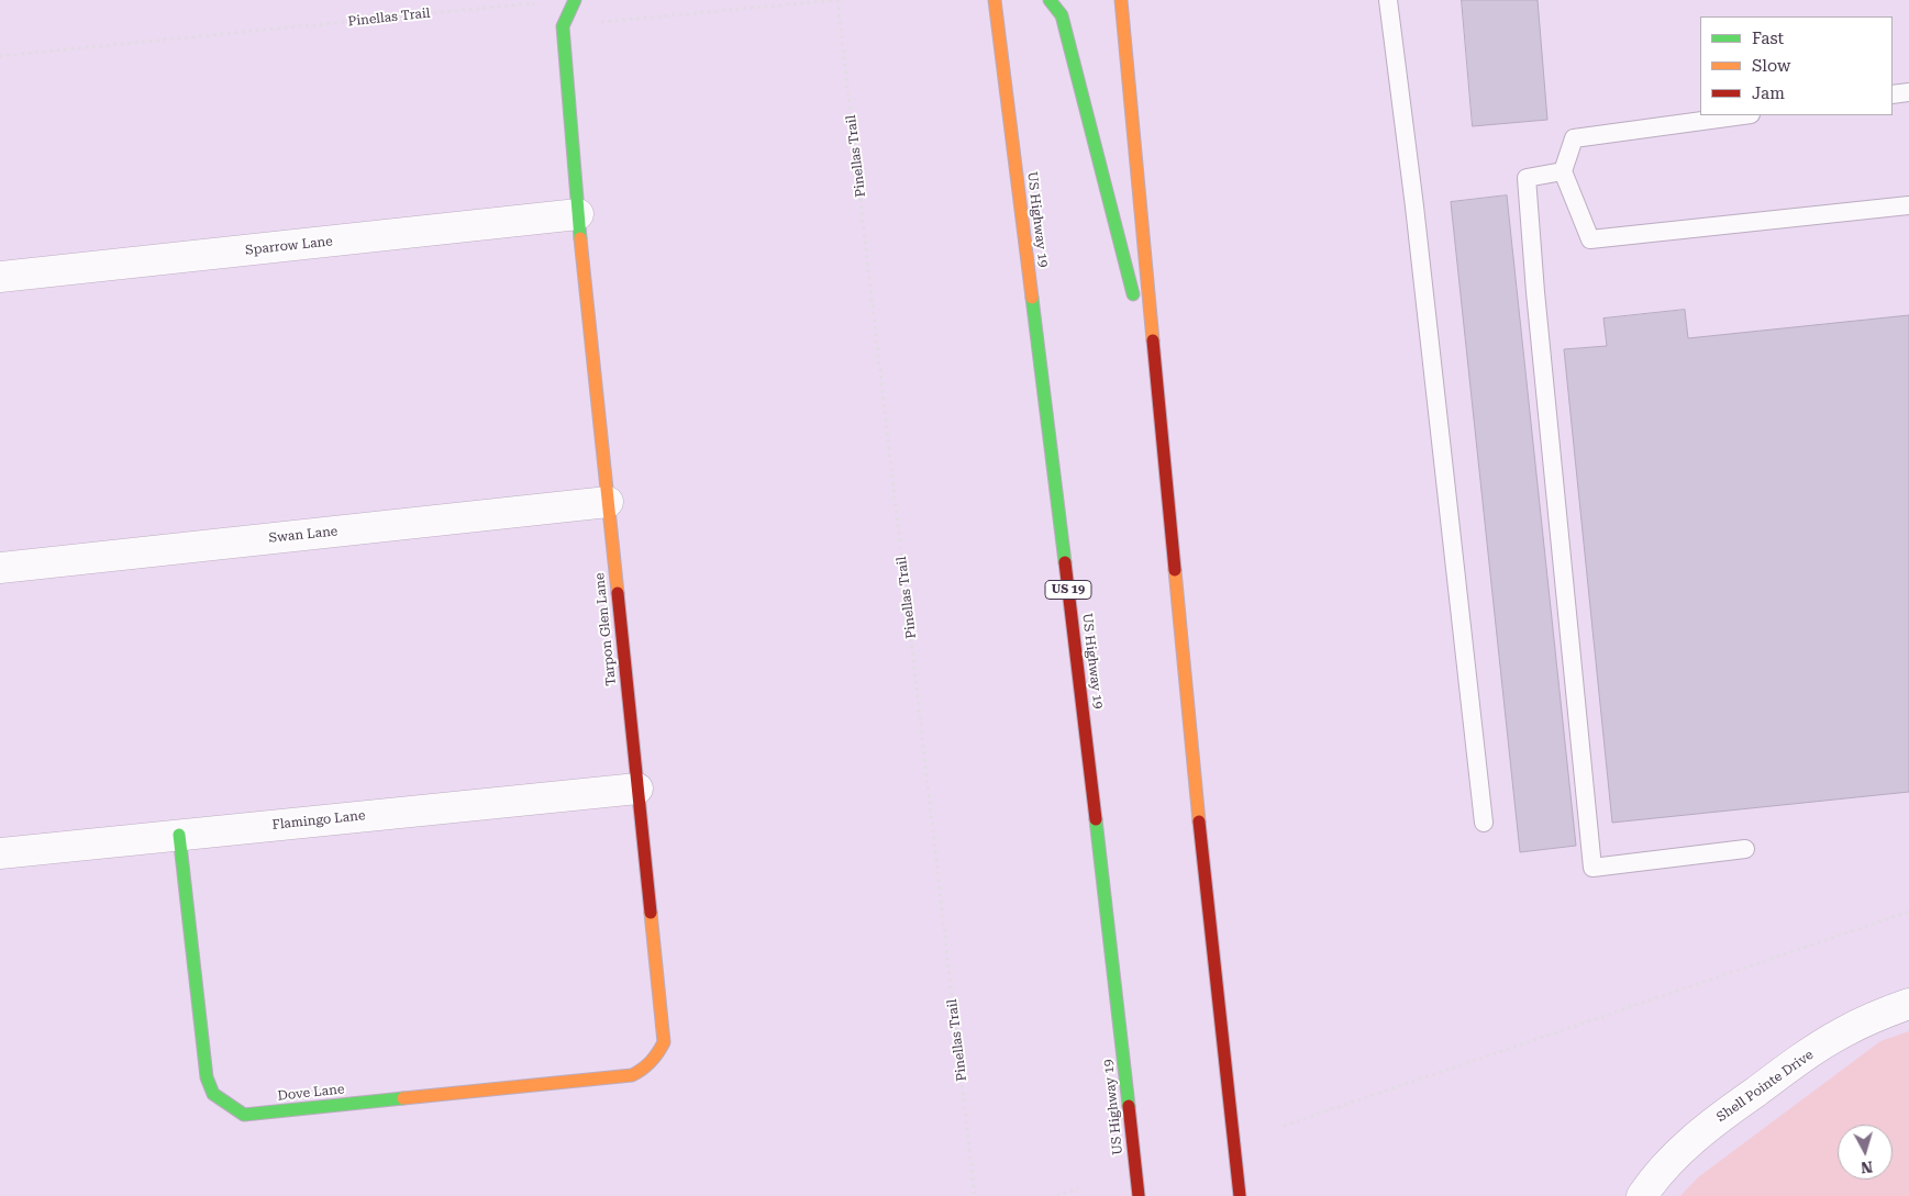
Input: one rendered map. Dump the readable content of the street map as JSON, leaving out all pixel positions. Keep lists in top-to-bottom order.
{
  "streets": {
    "main road": [
      "US Highway 19",
      "US 19",
      "Tarpon Glen Lane",
      "Dove Lane"
    ],
    "street": [
      "Sparrow Lane",
      "Swan Lane",
      "Flamingo Lane",
      "Shell Pointe Drive"
    ],
    "path": ["Pinellas Trail"]
  },
  "crossings": [
    ["Pinellas Trail", "Tarpon Glen Lane"],
    ["Sparrow Lane", "Tarpon Glen Lane"],
    ["Swan Lane", "Tarpon Glen Lane"],
    ["Tarpon Glen Lane", "Flamingo Lane"],
    ["Tarpon Glen Lane", "Dove Lane"],
    ["Flamingo Lane", "Dove Lane"]
  ],
  "legend": ["Fast", "Slow", "Jam"],
  "north": "bottom"
}
